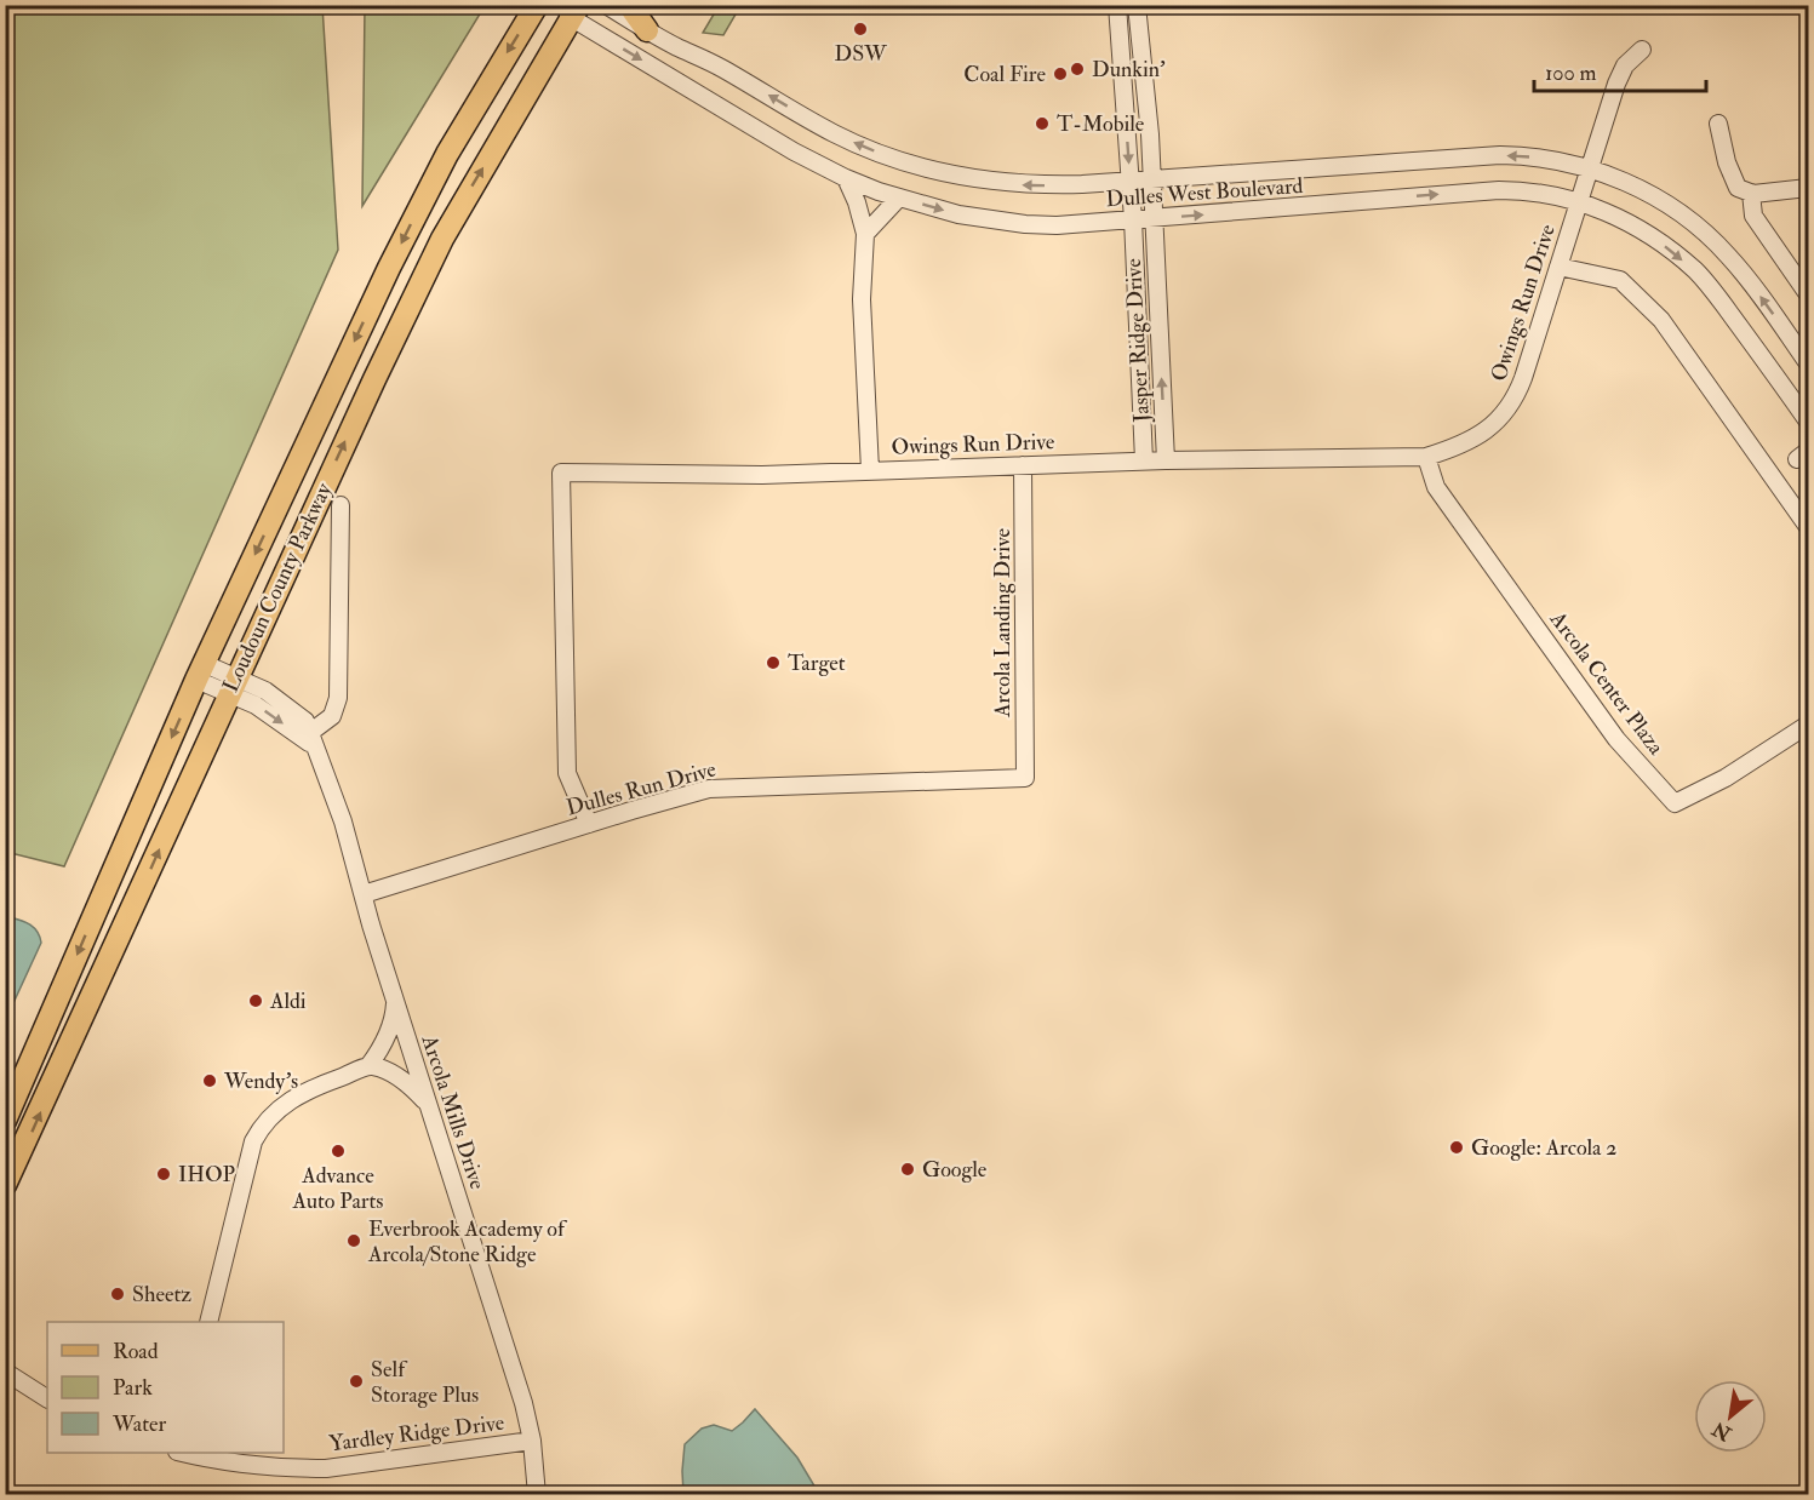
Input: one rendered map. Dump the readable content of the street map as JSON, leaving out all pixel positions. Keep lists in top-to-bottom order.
{
  "streets": {
    "main road": ["Loudoun County Parkway"],
    "street": [
      "Dulles West Boulevard",
      "Owings Run Drive",
      "Jasper Ridge Drive",
      "Arcola Landing Drive",
      "Arcola Center Plaza",
      "Dulles Run Drive",
      "Arcola Mills Drive",
      "Yardley Ridge Drive"
    ]
  },
  "crossings": [
    ["Dulles West Boulevard", "Owings Run Drive"],
    ["Dulles West Boulevard", "Jasper Ridge Drive"],
    ["Dulles West Boulevard", "Loudoun County Parkway"],
    ["Owings Run Drive", "Jasper Ridge Drive"],
    ["Owings Run Drive", "Arcola Landing Drive"],
    ["Owings Run Drive", "Arcola Center Plaza"],
    ["Owings Run Drive", "Dulles Run Drive"],
    ["Loudoun County Parkway", "Arcola Mills Drive"],
    ["Arcola Landing Drive", "Dulles Run Drive"],
    ["Dulles Run Drive", "Arcola Mills Drive"],
    ["Arcola Mills Drive", "Yardley Ridge Drive"]
  ],
  "places": [
    "DSW",
    "Dunkin'",
    "Coal Fire",
    "T-Mobile",
    "Target",
    "Aldi",
    "Wendy's",
    "Google: Arcola 2",
    "Advance Auto Parts",
    "Google",
    "IHOP",
    "Everbrook Academy of Arcola/Stone Ridge",
    "Sheetz",
    "Self Storage Plus"
  ],
  "legend": ["Road", "Park", "Water"],
  "scale_bar": "100 m",
  "north": "bottom left"
}
